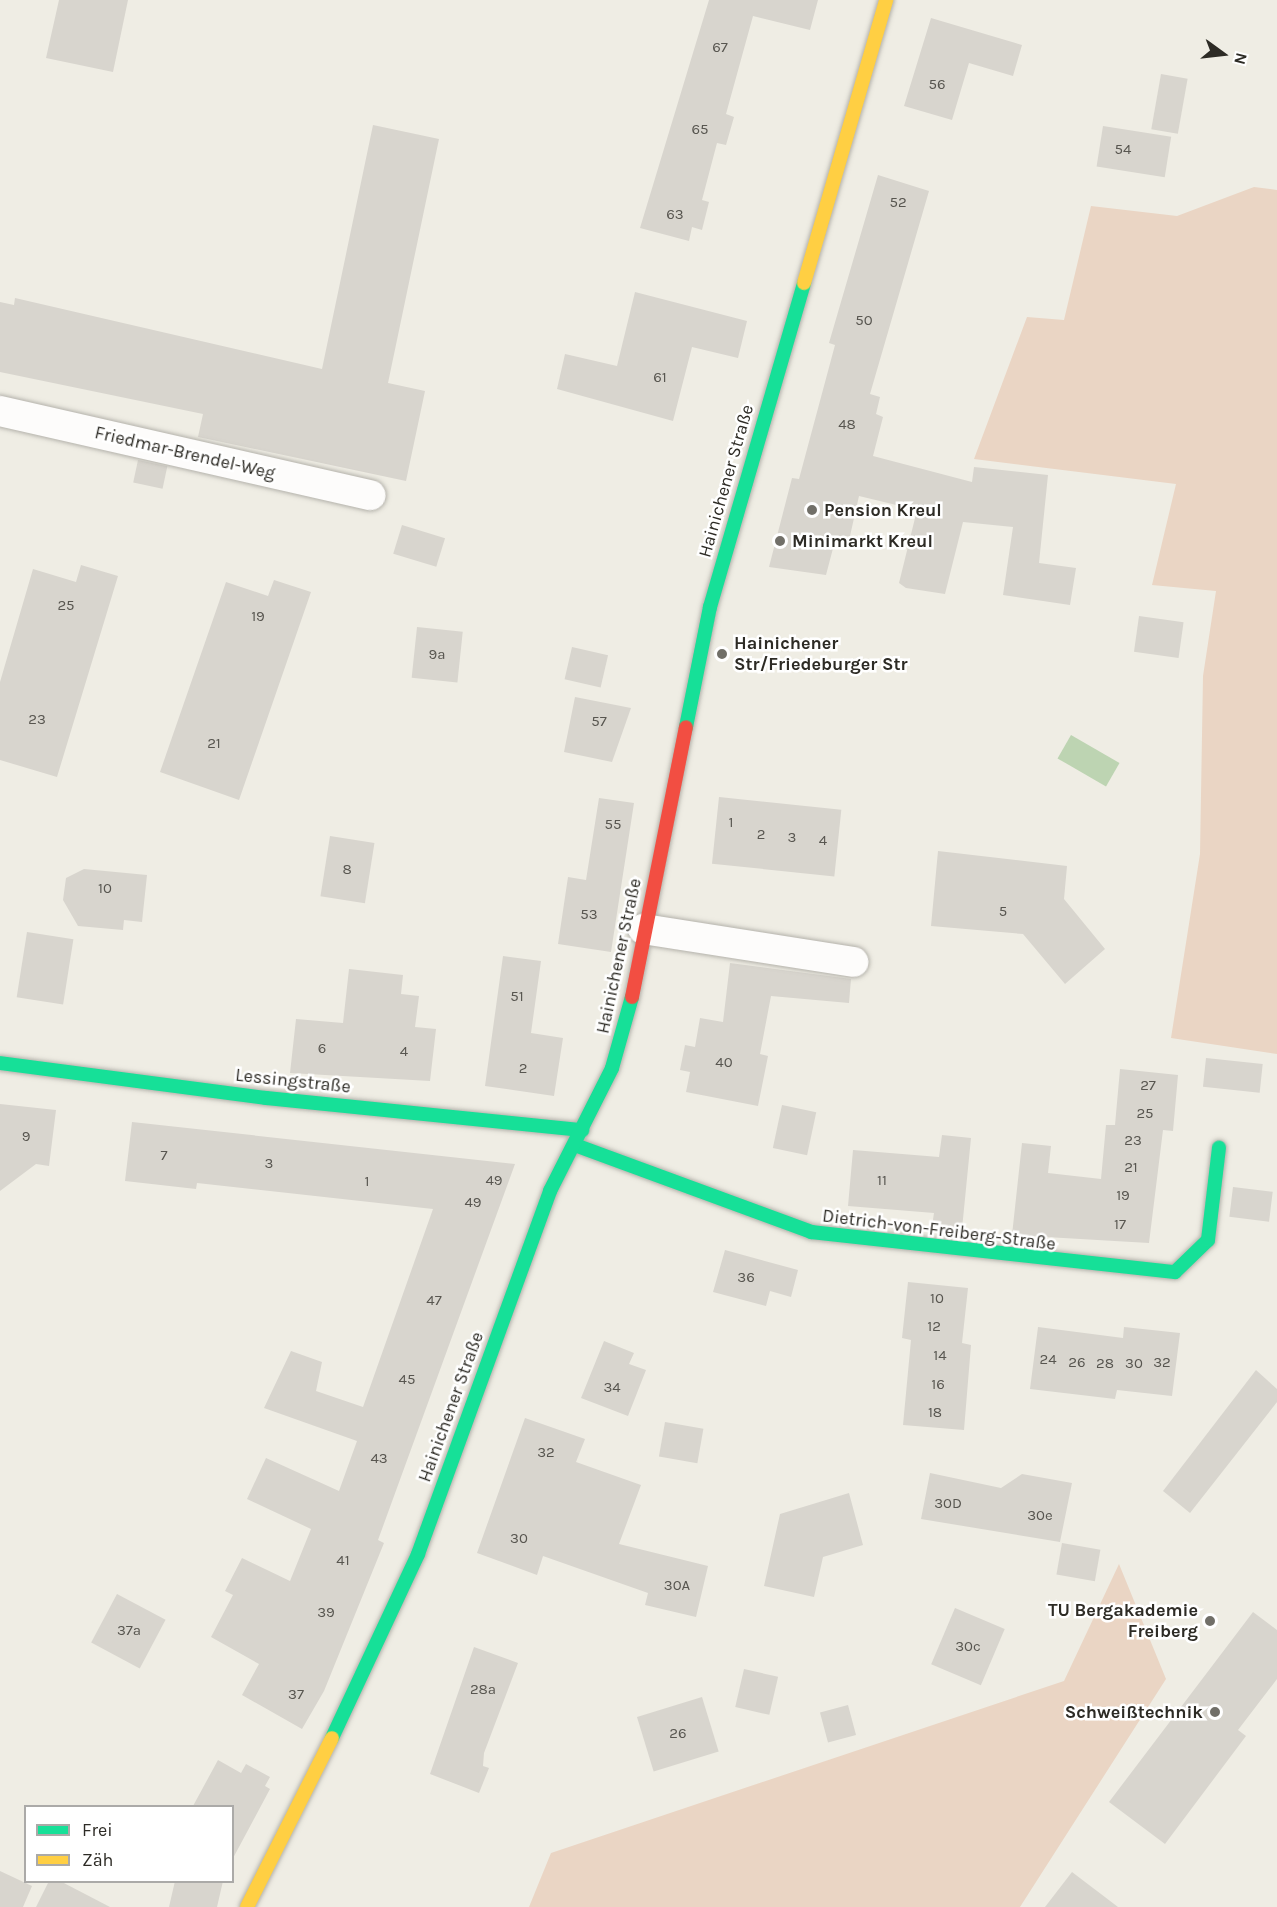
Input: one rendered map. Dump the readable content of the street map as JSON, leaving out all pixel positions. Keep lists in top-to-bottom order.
{
  "streets": {
    "main road": ["Hainichener Straße", "Lessingstraße", "Dietrich-von-Freiberg-Straße"],
    "street": ["Friedmar-Brendel-Weg"]
  },
  "crossings": [
    ["Hainichener Straße", "Lessingstraße"],
    ["Hainichener Straße", "Dietrich-von-Freiberg-Straße"]
  ],
  "places": [
    "Pension Kreul",
    "Minimarkt Kreul",
    "Hainichener Str/Friedeburger Str",
    "TU Bergakademie Freiberg",
    "Schweißtechnik"
  ],
  "house_numbers": [
    "67",
    "56",
    "65",
    "54",
    "52",
    "63",
    "50",
    "61",
    "48",
    "25",
    "19",
    "9a",
    "23",
    "57",
    "21",
    "1",
    "55",
    "2",
    "3",
    "4",
    "8",
    "10",
    "5",
    "53",
    "51",
    "6",
    "4",
    "40",
    "2",
    "27",
    "25",
    "9",
    "23",
    "7",
    "3",
    "21",
    "49",
    "11",
    "1",
    "19",
    "49",
    "17",
    "36",
    "10",
    "47",
    "12",
    "14",
    "24",
    "26",
    "32",
    "28",
    "30",
    "45",
    "16",
    "34",
    "18",
    "32",
    "43",
    "30D",
    "30e",
    "30",
    "41",
    "30A",
    "39",
    "37a",
    "30c",
    "28a",
    "37",
    "26"
  ],
  "legend": ["Frei", "Zäh"],
  "north": "right"
}
